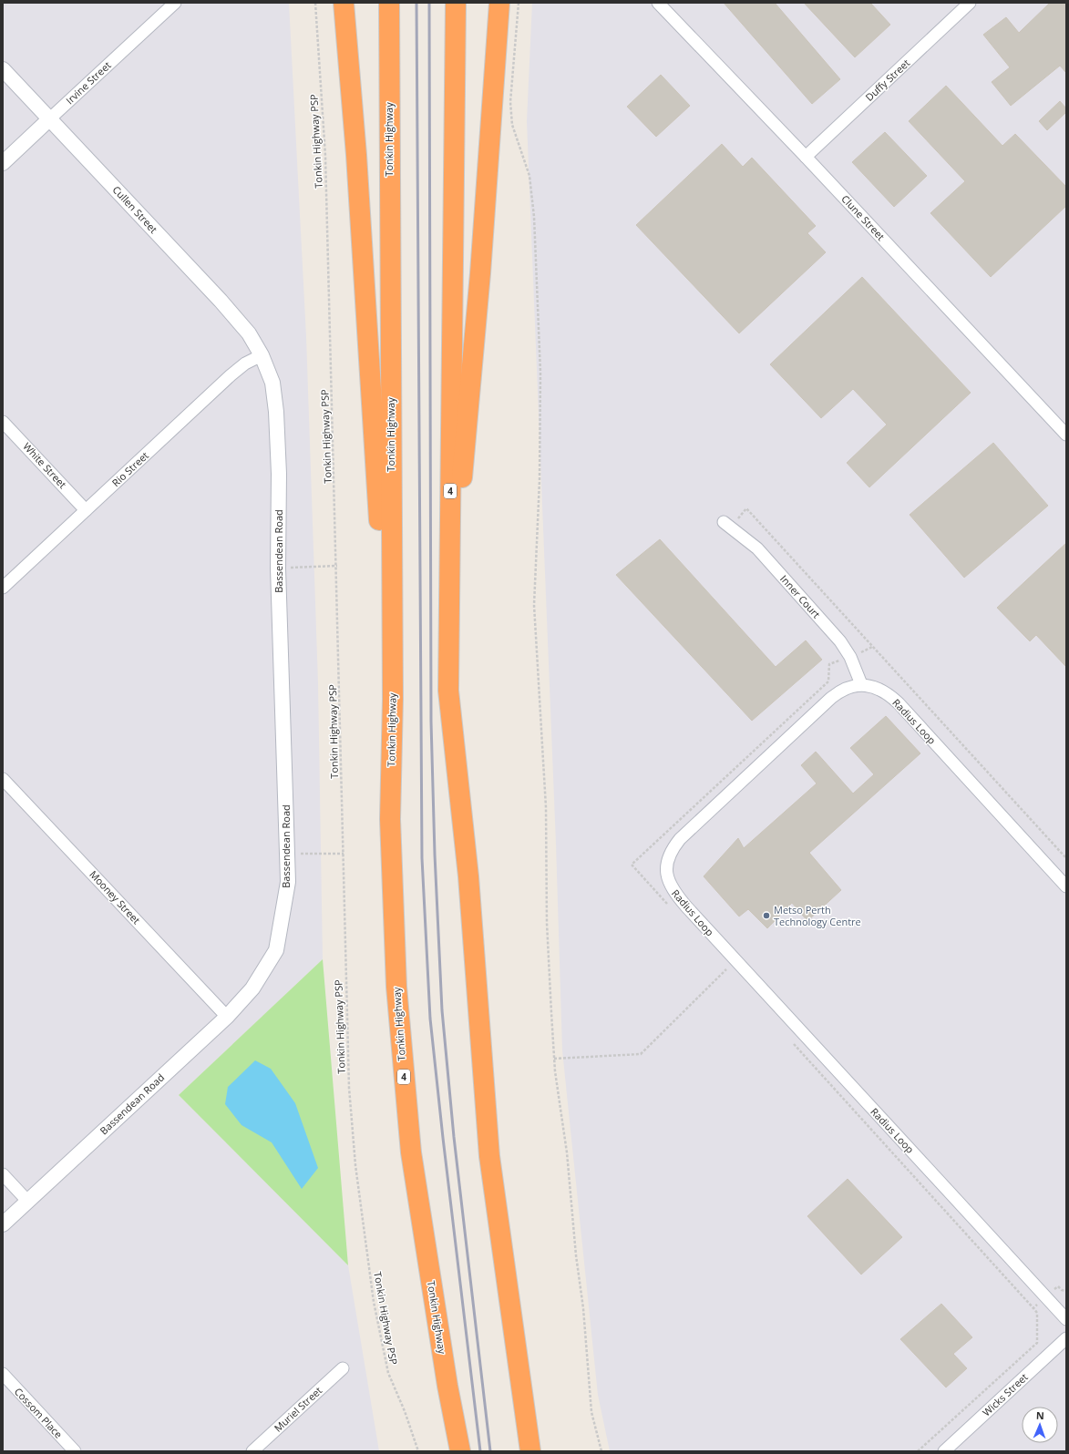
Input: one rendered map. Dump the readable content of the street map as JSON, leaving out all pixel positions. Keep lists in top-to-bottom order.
{
  "streets": {
    "highway": ["Tonkin Highway", "4"],
    "street": [
      "Duffy Street",
      "Irvine Street",
      "Cullen Street",
      "Clune Street",
      "White Street",
      "Rio Street",
      "Bassendean Road",
      "Inner Court",
      "Radius Loop",
      "Mooney Street",
      "Wicks Street",
      "Muriel Street",
      "Cossom Place"
    ],
    "path": ["Tonkin Highway PSP"]
  },
  "crossings": [
    ["Duffy Street", "Clune Street"],
    ["Irvine Street", "Cullen Street"],
    ["Cullen Street", "Rio Street"],
    ["Cullen Street", "Bassendean Road"],
    ["White Street", "Rio Street"],
    ["Rio Street", "Bassendean Road"],
    ["Bassendean Road", "Mooney Street"],
    ["Inner Court", "Radius Loop"]
  ],
  "places": ["Metso Perth Technology Centre"],
  "north": "top"
}
